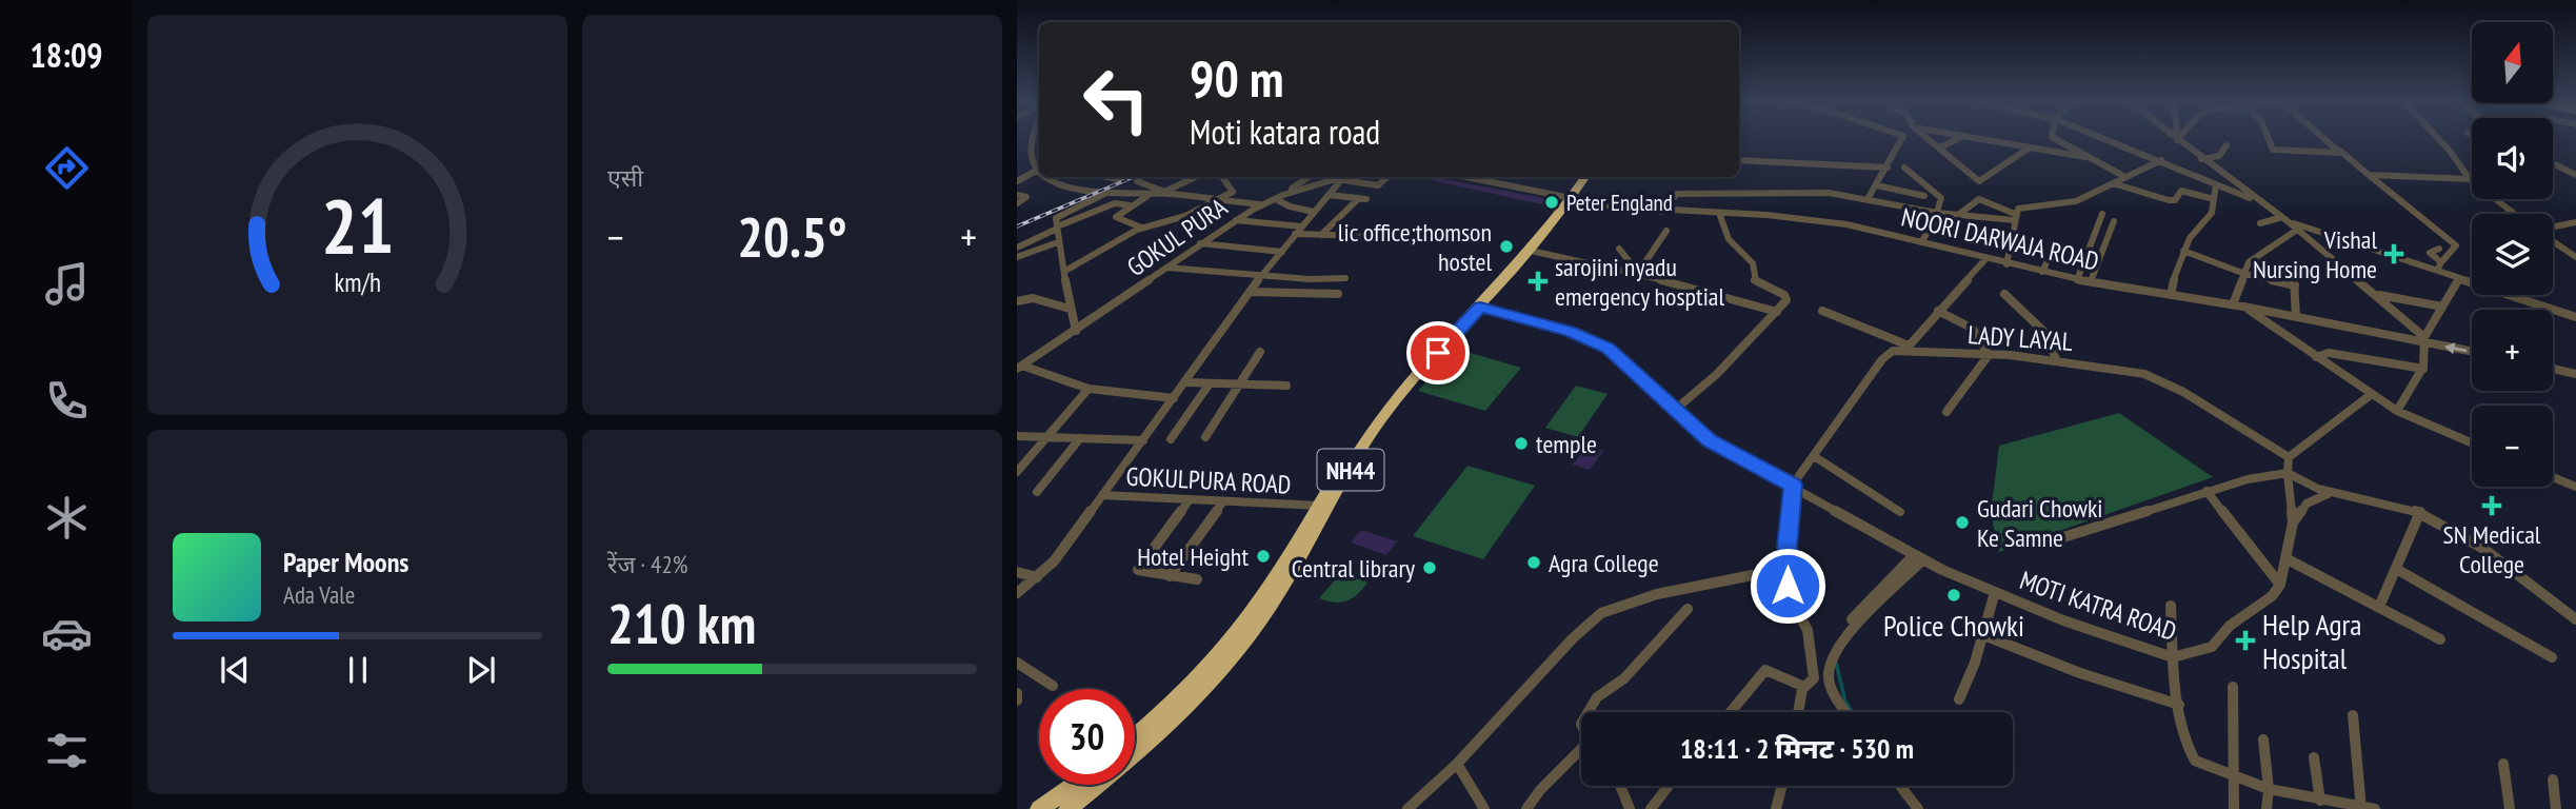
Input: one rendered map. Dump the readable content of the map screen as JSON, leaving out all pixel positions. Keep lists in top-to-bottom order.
{
  "streets": {
    "highway": ["NH44"],
    "street": [
      "GOKUL PURA",
      "NOORI DARWAJA ROAD",
      "LADY LAYAL",
      "GOKULPURA ROAD",
      "MOTI KATRA ROAD"
    ]
  },
  "crossings": [
    ["NOORI DARWAJA ROAD", "NH44"],
    ["NH44", "GOKULPURA ROAD"],
    ["NH44", "MOTI KATRA ROAD"]
  ],
  "places": {
    "other": [
      "Peter England",
      "lic office;thomson hostel",
      "temple",
      "Gudari Chowki Ke Samne",
      "Hotel Height",
      "Agra College",
      "Central library",
      "Police Chowki"
    ],
    "health": [
      "Vishal Nursing Home",
      "sarojini nyadu emergency hosptial",
      "SN Medical College",
      "Help Agra Hospital"
    ]
  },
  "north": "top",
  "page": {
    "tabs": "18:09",
    "tile": [
      "एसी",
      ["रेंज · 42%", "210 km"]
    ],
    "map_buttons": ["+", "−"],
    "turn": ["90 m", "Moti katara road"],
    "heat": ["−", "20.5°", "+"],
    "song": ["Paper Moons", "Ada Vale"],
    "limit": "30",
    "trip": "18:11 · 2 मिनट · 530 m",
    "gauge": ["21", "km/h"]
  }
}
